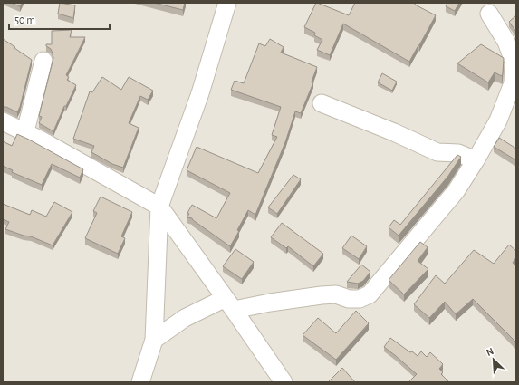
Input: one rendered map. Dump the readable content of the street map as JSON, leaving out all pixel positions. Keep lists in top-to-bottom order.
{
  "scale_bar": "50 m",
  "north": "top left"
}
